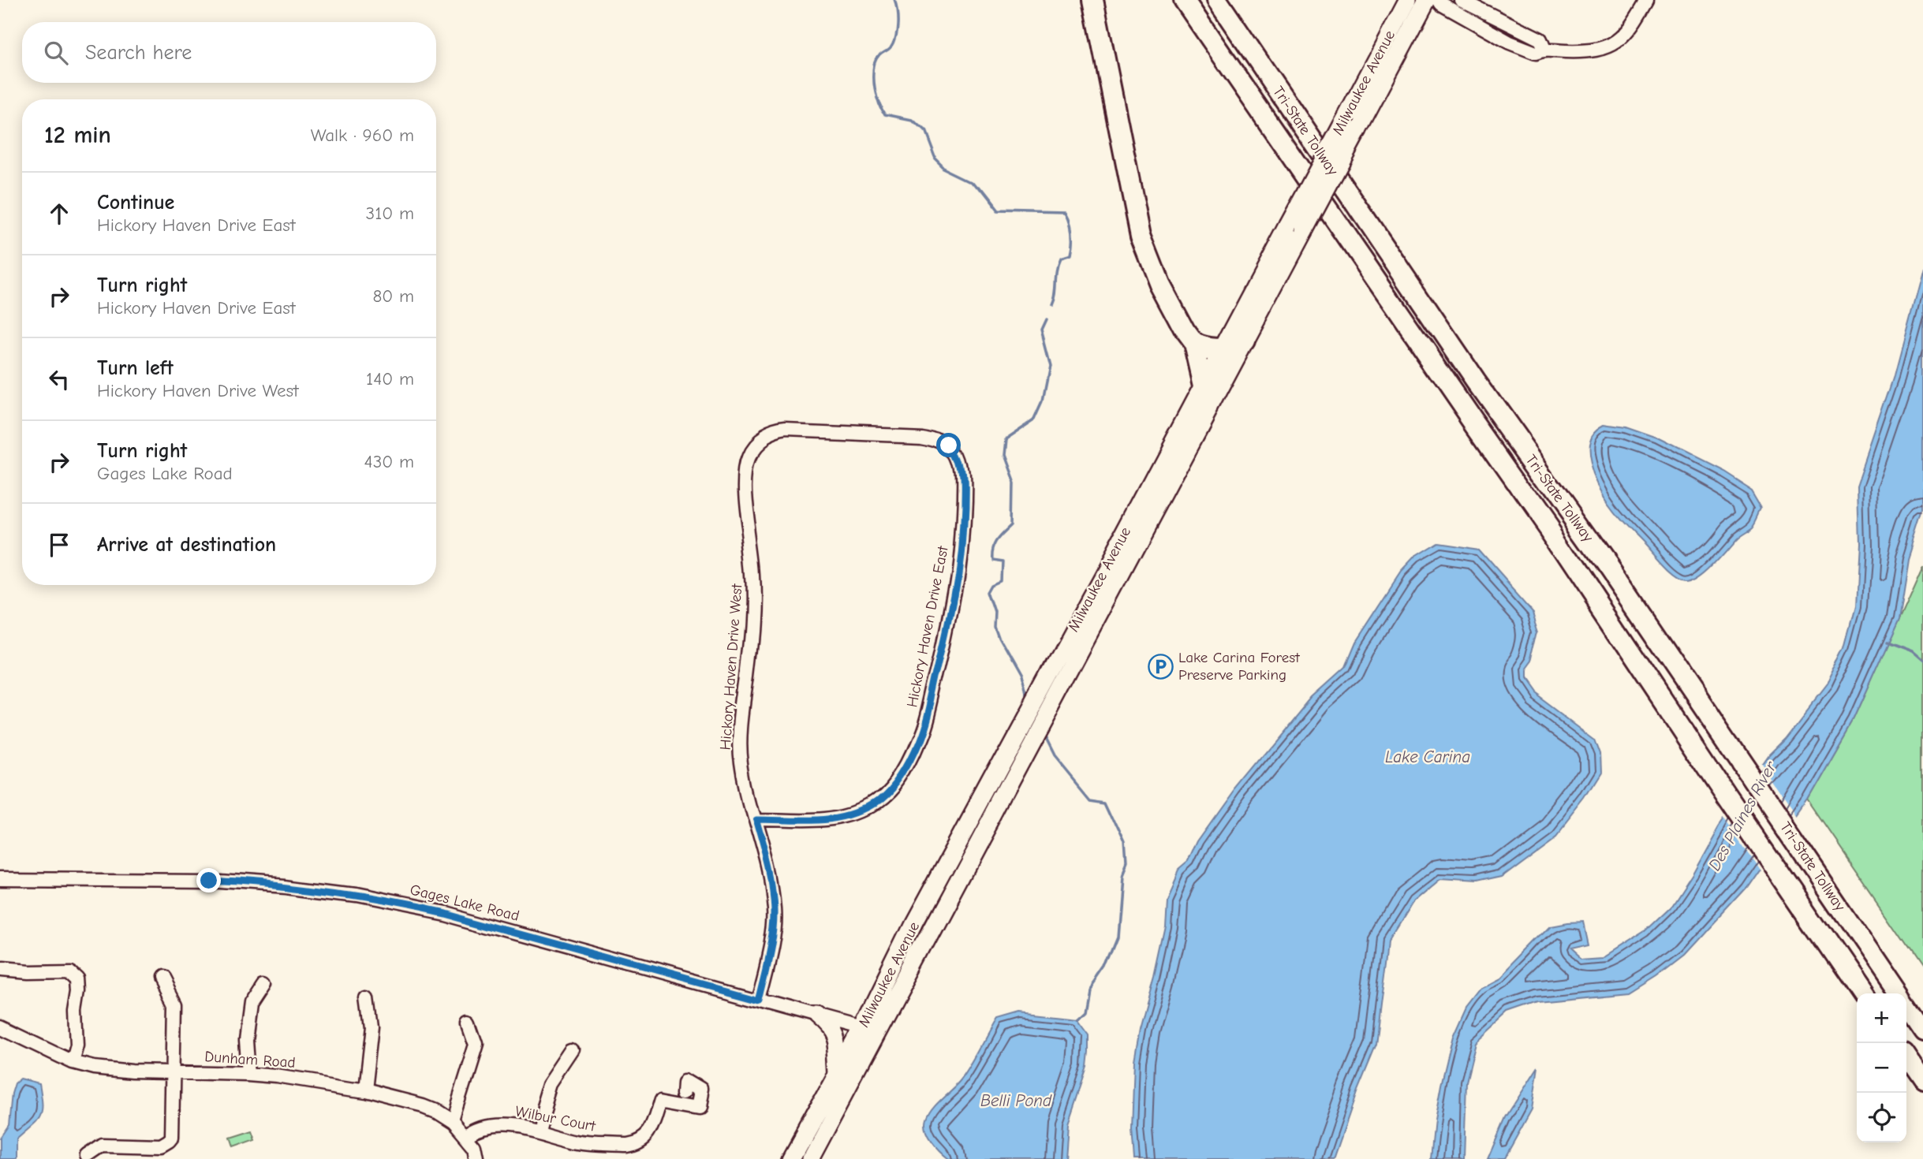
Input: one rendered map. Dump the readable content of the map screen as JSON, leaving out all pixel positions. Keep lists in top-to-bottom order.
{
  "streets": {
    "highway": ["Tri-State Tollway"],
    "main road": ["Milwaukee Avenue"],
    "street": [
      "Hickory Haven Drive East",
      "Hickory Haven Drive West",
      "Gages Lake Road",
      "Dunham Road",
      "Wilbur Court"
    ]
  },
  "crossings": [
    ["Milwaukee Avenue", "Gages Lake Road"],
    ["Hickory Haven Drive East", "Hickory Haven Drive West"],
    ["Hickory Haven Drive West", "Gages Lake Road"],
    ["Dunham Road", "Wilbur Court"]
  ],
  "water": ["Lake Carina", "Des Plaines River", "Belli Pond"],
  "places": {
    "parking": ["Lake Carina Forest Preserve Parking"]
  },
  "page": {
    "search": "Search here",
    "heading": ["12 min", "Walk · 960 m"],
    "list": [
      ["Continue", "Hickory Haven Drive East", "310 m"],
      ["Turn right", "Hickory Haven Drive East", "80 m"],
      ["Turn left", "Hickory Haven Drive West", "140 m"],
      ["Turn right", "Gages Lake Road", "430 m"],
      "Arrive at destination"
    ],
    "map_buttons": ["+", "−"]
  }
}
